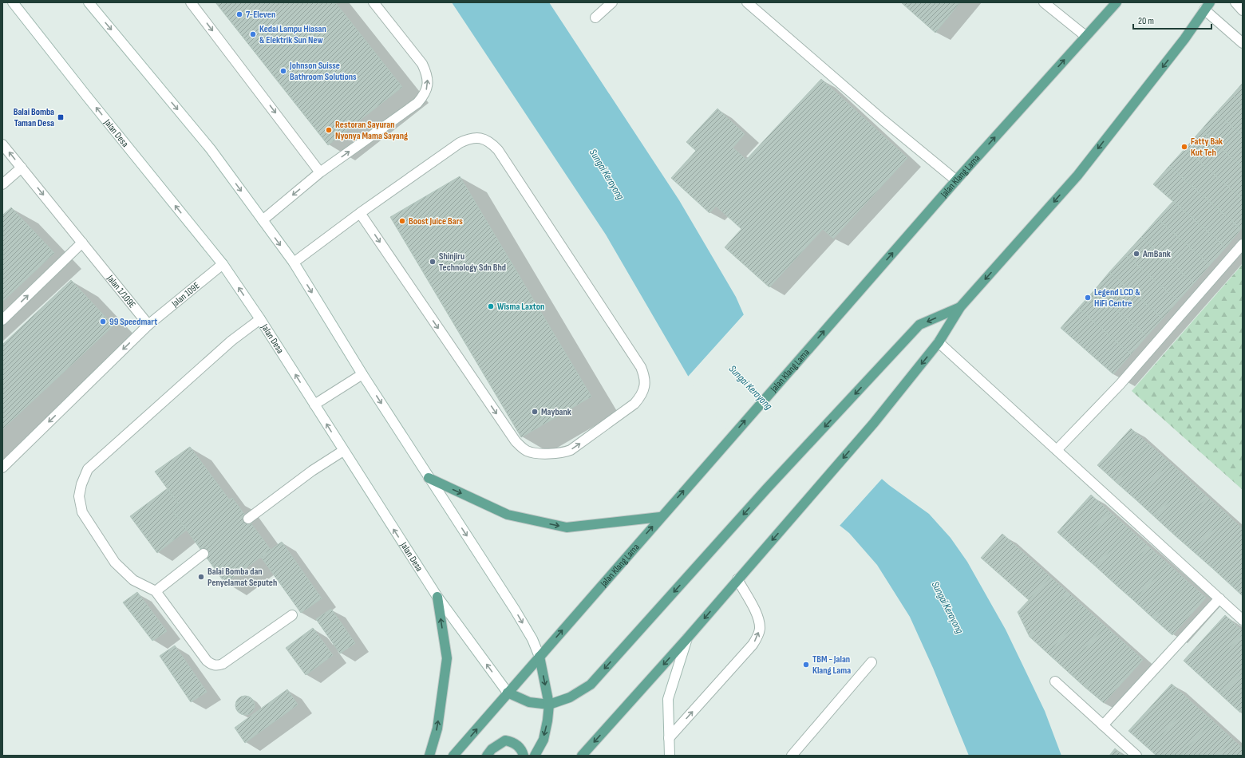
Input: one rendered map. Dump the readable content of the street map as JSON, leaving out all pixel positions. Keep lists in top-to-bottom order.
{
  "streets": {
    "main road": [
      "Jalan Desa",
      "Jalan Klang Lama",
      "Jalan 1/109E",
      "Jalan 109E"
    ]
  },
  "crossings": [
    ["Jalan Desa", "Jalan Klang Lama"],
    ["Jalan Desa", "Jalan 109E"],
    ["Jalan 1/109E", "Jalan 109E"]
  ],
  "water": ["Sungai Kerayong"],
  "places": {
    "other": [
      "7-Eleven",
      "Kedai Lampu Hiasan & Elektrik Sun New",
      "Johnson Suisse Bathroom Solutions",
      "Restoran Sayuran Nyonya Mama Sayang",
      "Fatty Bak Kut Teh",
      "Boost Juice Bars",
      "AmBank",
      "Shinjiru Technology Sdn Bhd",
      "Legend LCD & HiFi Centre",
      "Wisma Laxton",
      "99 Speedmart",
      "Maybank",
      "Balai Bomba dan Penyelamat Seputeh",
      "TBM - Jalan Klang Lama"
    ],
    "transit": ["Balai Bomba Taman Desa"]
  },
  "scale_bar": "20 m"
}
